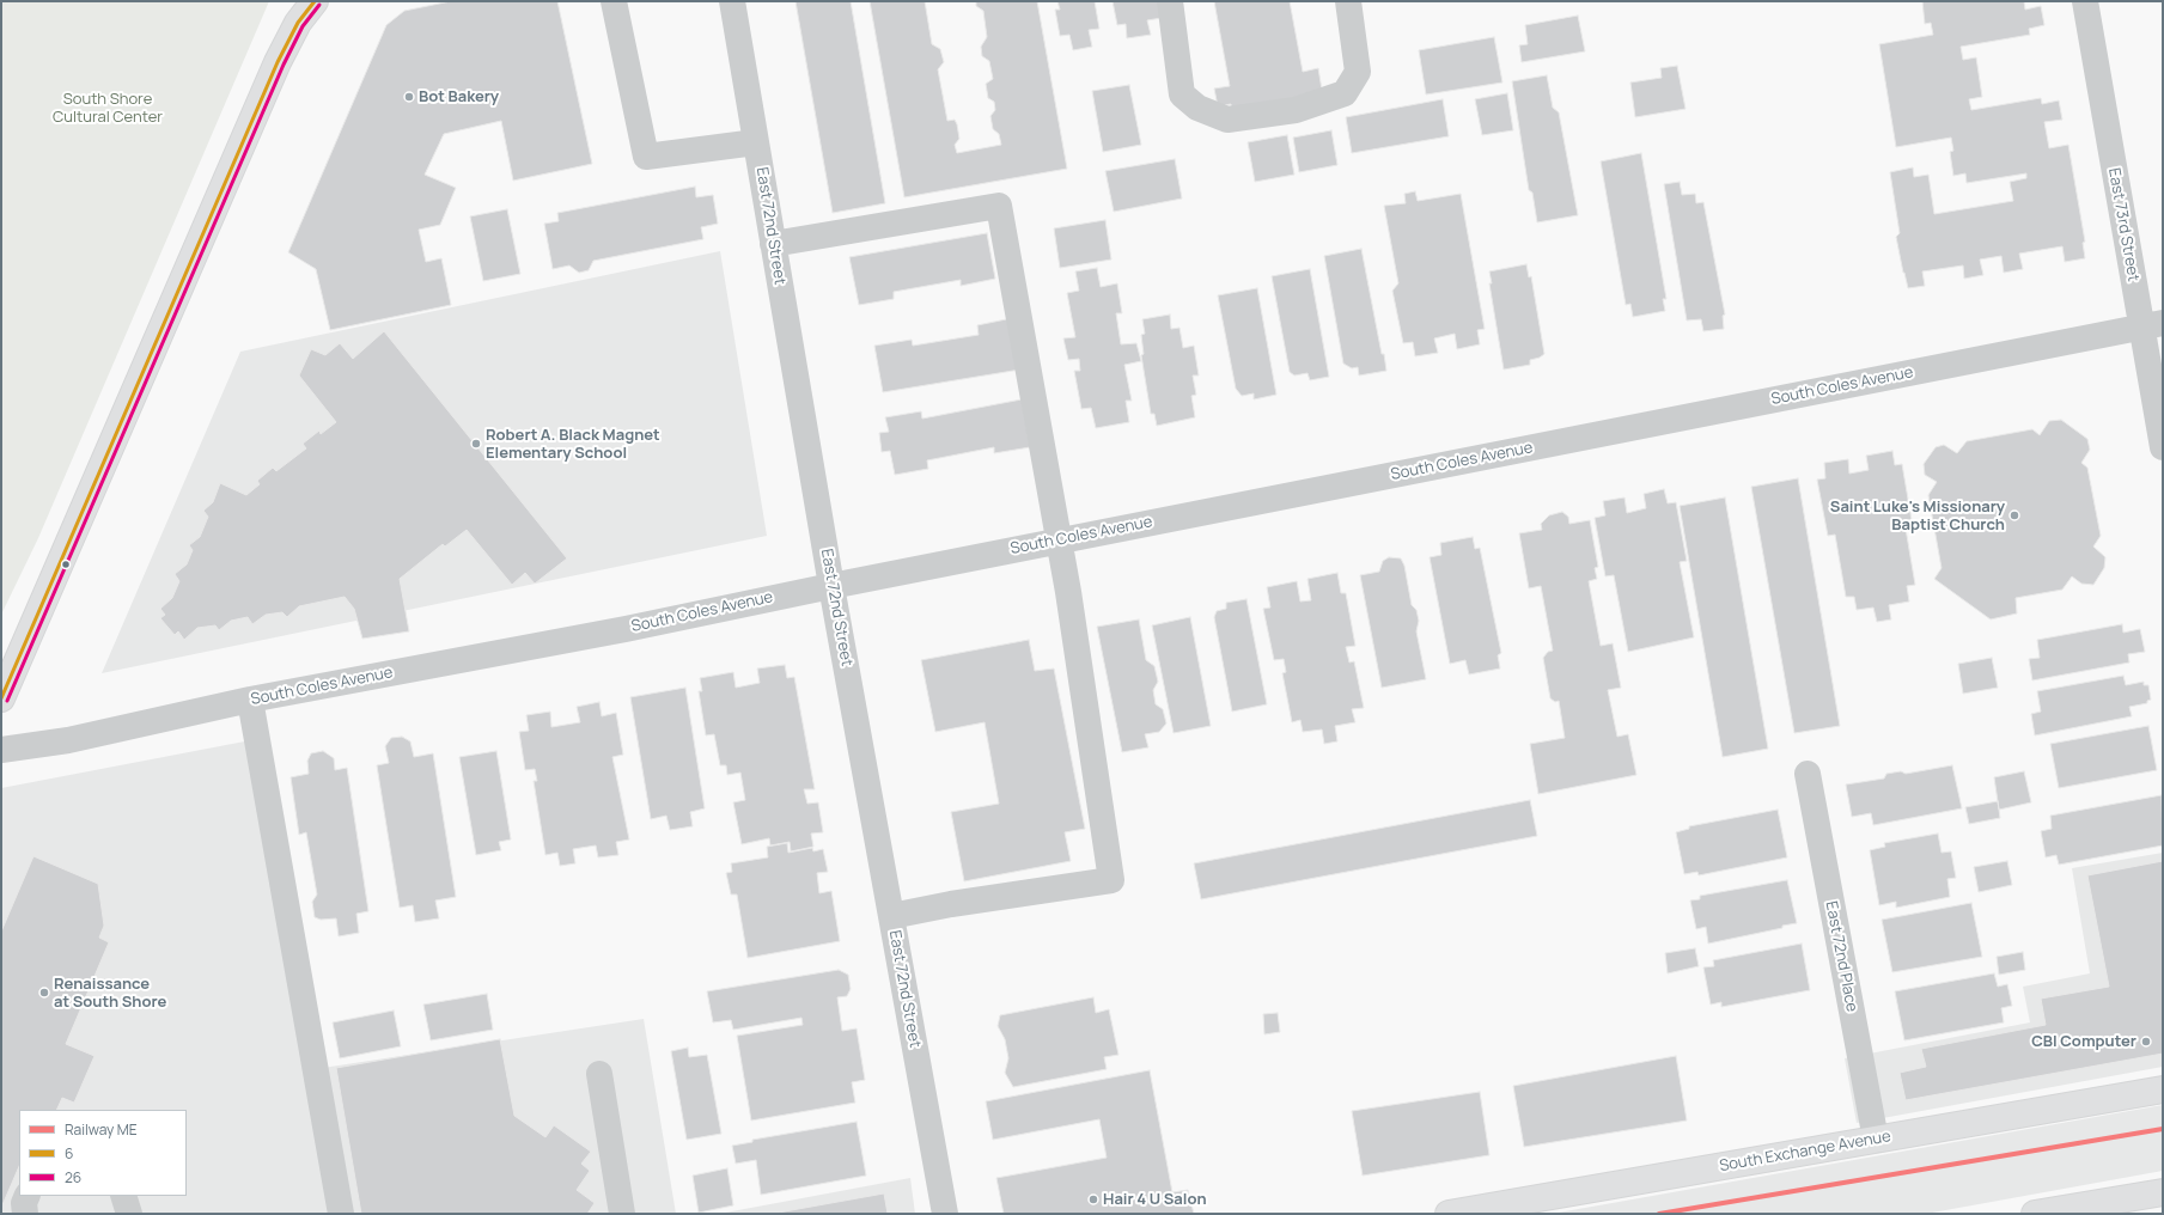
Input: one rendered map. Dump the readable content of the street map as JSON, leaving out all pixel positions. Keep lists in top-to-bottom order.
{
  "streets": {
    "main road": ["South Exchange Avenue"],
    "street": [
      "East 73rd Street",
      "East 72nd Street",
      "South Coles Avenue",
      "East 72nd Place"
    ]
  },
  "crossings": [
    ["East 73rd Street", "South Coles Avenue"],
    ["East 72nd Street", "South Coles Avenue"],
    ["East 72nd Place", "South Exchange Avenue"]
  ],
  "parks": ["South Shore Cultural Center"],
  "places": [
    "Bot Bakery",
    "Robert A. Black Magnet Elementary School",
    "Saint Luke's Missionary Baptist Church",
    "Renaissance at South Shore",
    "CBI Computer",
    "Hair 4 U Salon"
  ],
  "lines": ["transit line 6", "transit line 26", "rail line ME"],
  "legend": ["Railway ME", "6", "26"]
}
